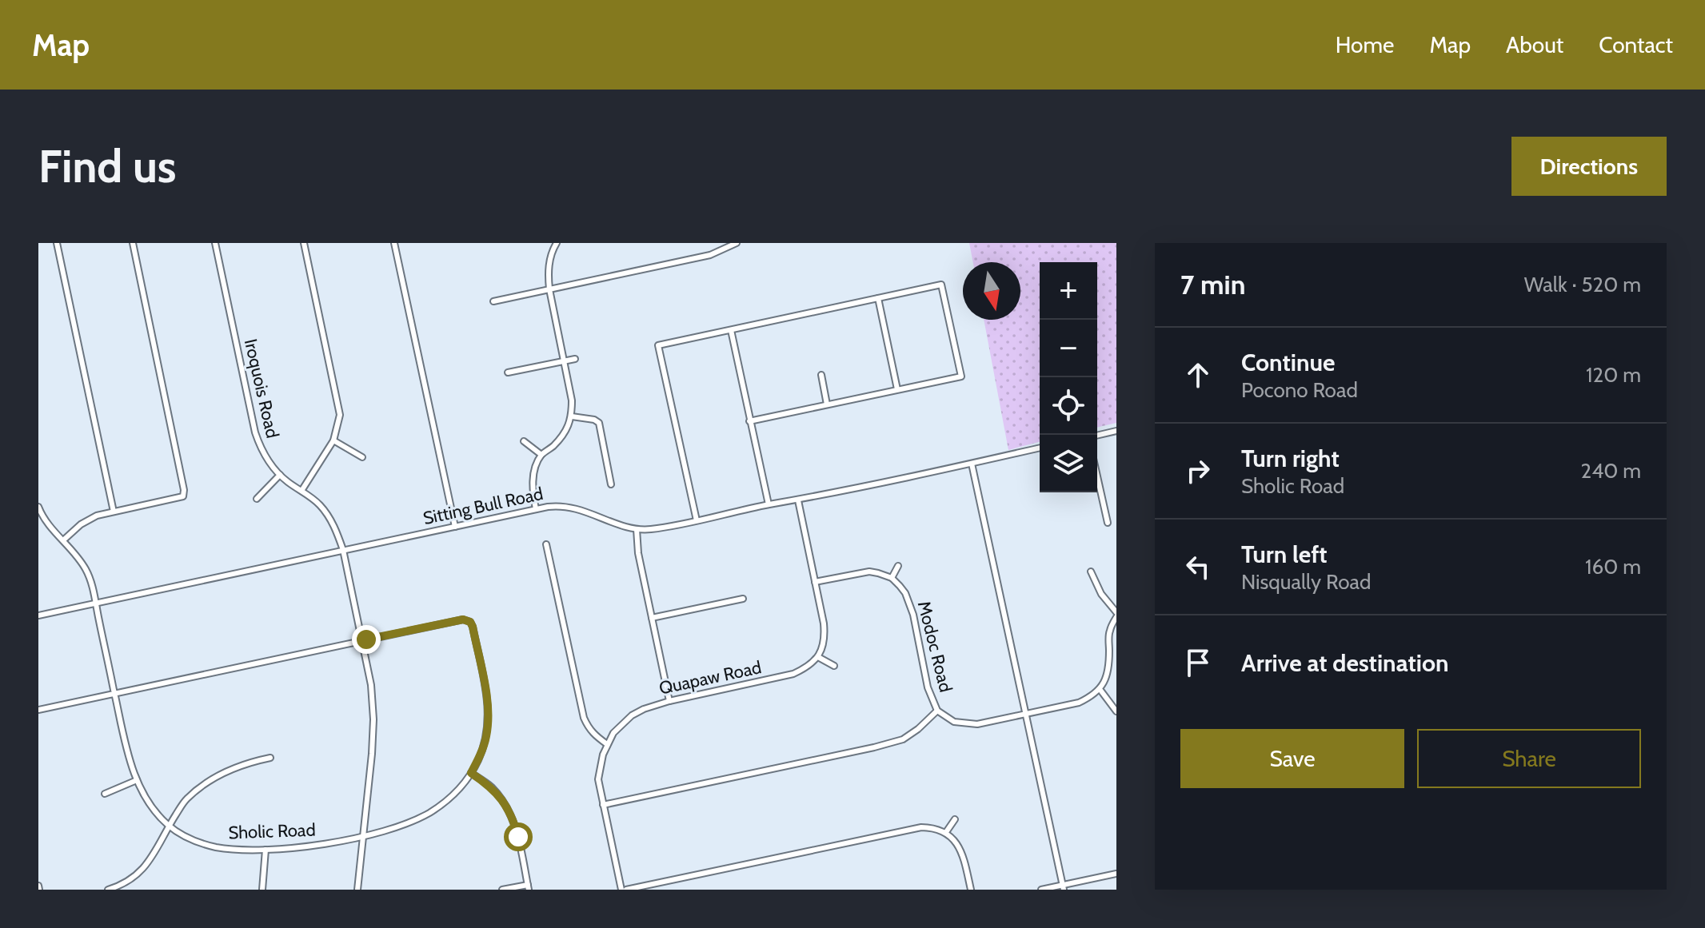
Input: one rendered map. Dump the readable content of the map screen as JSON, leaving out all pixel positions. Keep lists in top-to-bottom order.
{
  "streets": {
    "street": [
      "Iroquois Road",
      "Sitting Bull Road",
      "Modoc Road",
      "Quapaw Road",
      "Sholic Road"
    ]
  },
  "crossings": [
    ["Iroquois Road", "Sitting Bull Road"],
    ["Iroquois Road", "Sholic Road"],
    ["Sitting Bull Road", "Sholic Road"]
  ],
  "north": "bottom",
  "page": {
    "header": "Map",
    "nav": [
      "Home",
      "Map",
      "About",
      "Contact"
    ],
    "buttons": [
      "Directions",
      ["Save", "Share"]
    ],
    "title": "Find us",
    "heading": ["7 min", "Walk · 520 m"],
    "map_buttons": ["+", "−"],
    "list": [
      ["Continue", "Pocono Road", "120 m"],
      ["Turn right", "Sholic Road", "240 m"],
      ["Turn left", "Nisqually Road", "160 m"],
      "Arrive at destination"
    ]
  }
}
